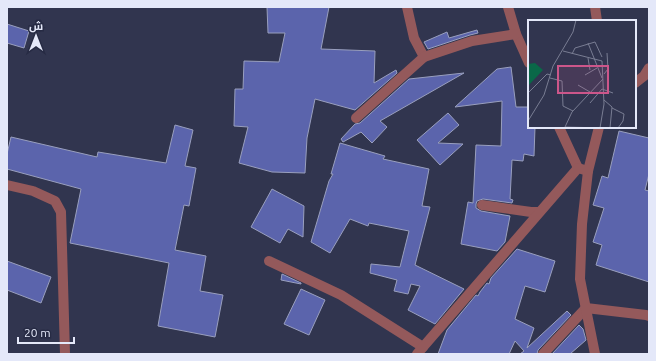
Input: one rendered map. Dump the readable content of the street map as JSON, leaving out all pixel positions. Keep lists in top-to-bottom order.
{
  "scale_bar": "20 m",
  "north": "top"
}
